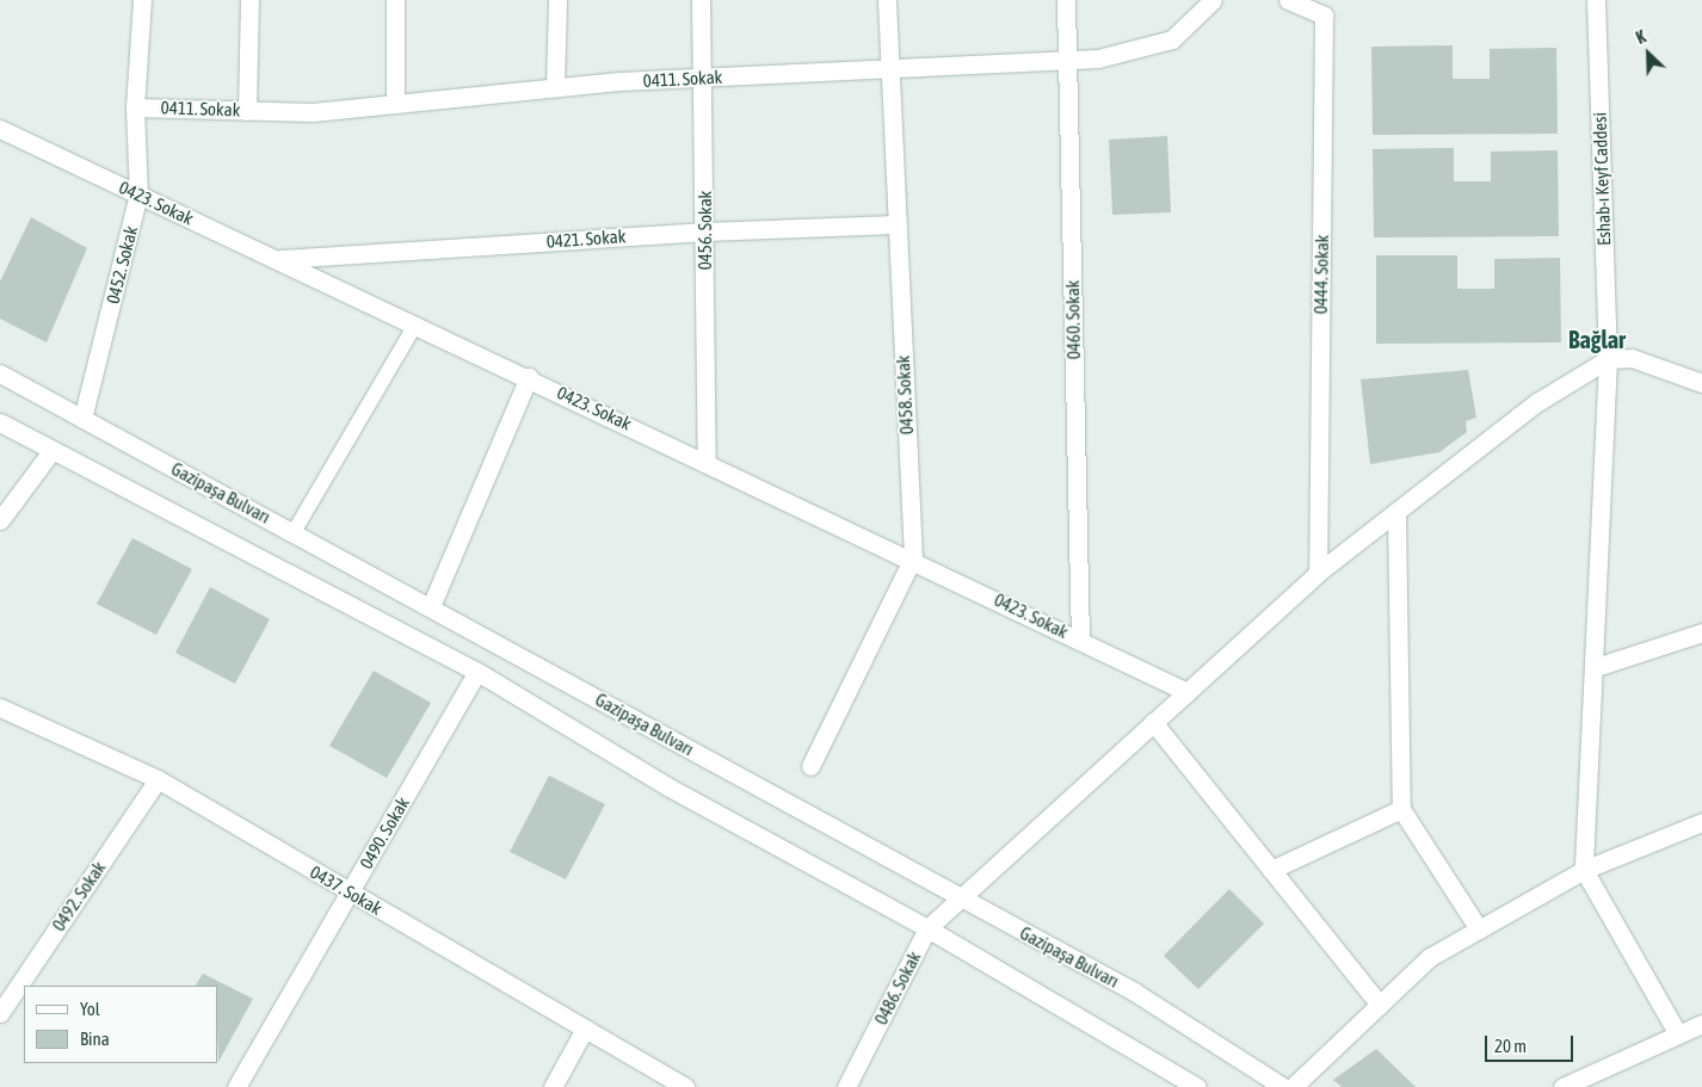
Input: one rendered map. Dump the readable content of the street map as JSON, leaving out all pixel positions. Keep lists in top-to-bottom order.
{
  "streets": {
    "street": [
      "0411. Sokak",
      "Eshab-ı Keyf Caddesi",
      "0423. Sokak",
      "0456. Sokak",
      "0421. Sokak",
      "0452. Sokak",
      "0444. Sokak",
      "0460. Sokak",
      "0458. Sokak",
      "Gazipaşa Bulvarı",
      "0490. Sokak",
      "0437. Sokak",
      "0492. Sokak",
      "0486. Sokak"
    ]
  },
  "crossings": [
    ["0411. Sokak", "0456. Sokak"],
    ["0411. Sokak", "0452. Sokak"],
    ["0411. Sokak", "0460. Sokak"],
    ["0411. Sokak", "0458. Sokak"],
    ["Eshab-ı Keyf Caddesi", "0486. Sokak"],
    ["0423. Sokak", "0456. Sokak"],
    ["0423. Sokak", "0421. Sokak"],
    ["0423. Sokak", "0452. Sokak"],
    ["0423. Sokak", "0460. Sokak"],
    ["0423. Sokak", "0458. Sokak"],
    ["0423. Sokak", "0486. Sokak"],
    ["0456. Sokak", "0421. Sokak"],
    ["0421. Sokak", "0458. Sokak"],
    ["0452. Sokak", "Gazipaşa Bulvarı"],
    ["0444. Sokak", "0486. Sokak"],
    ["Gazipaşa Bulvarı", "0490. Sokak"],
    ["Gazipaşa Bulvarı", "0486. Sokak"],
    ["0490. Sokak", "0437. Sokak"],
    ["0437. Sokak", "0492. Sokak"]
  ],
  "districts": ["Bağlar"],
  "legend": ["Yol", "Bina"],
  "scale_bar": "20 m",
  "north": "top left"
}
